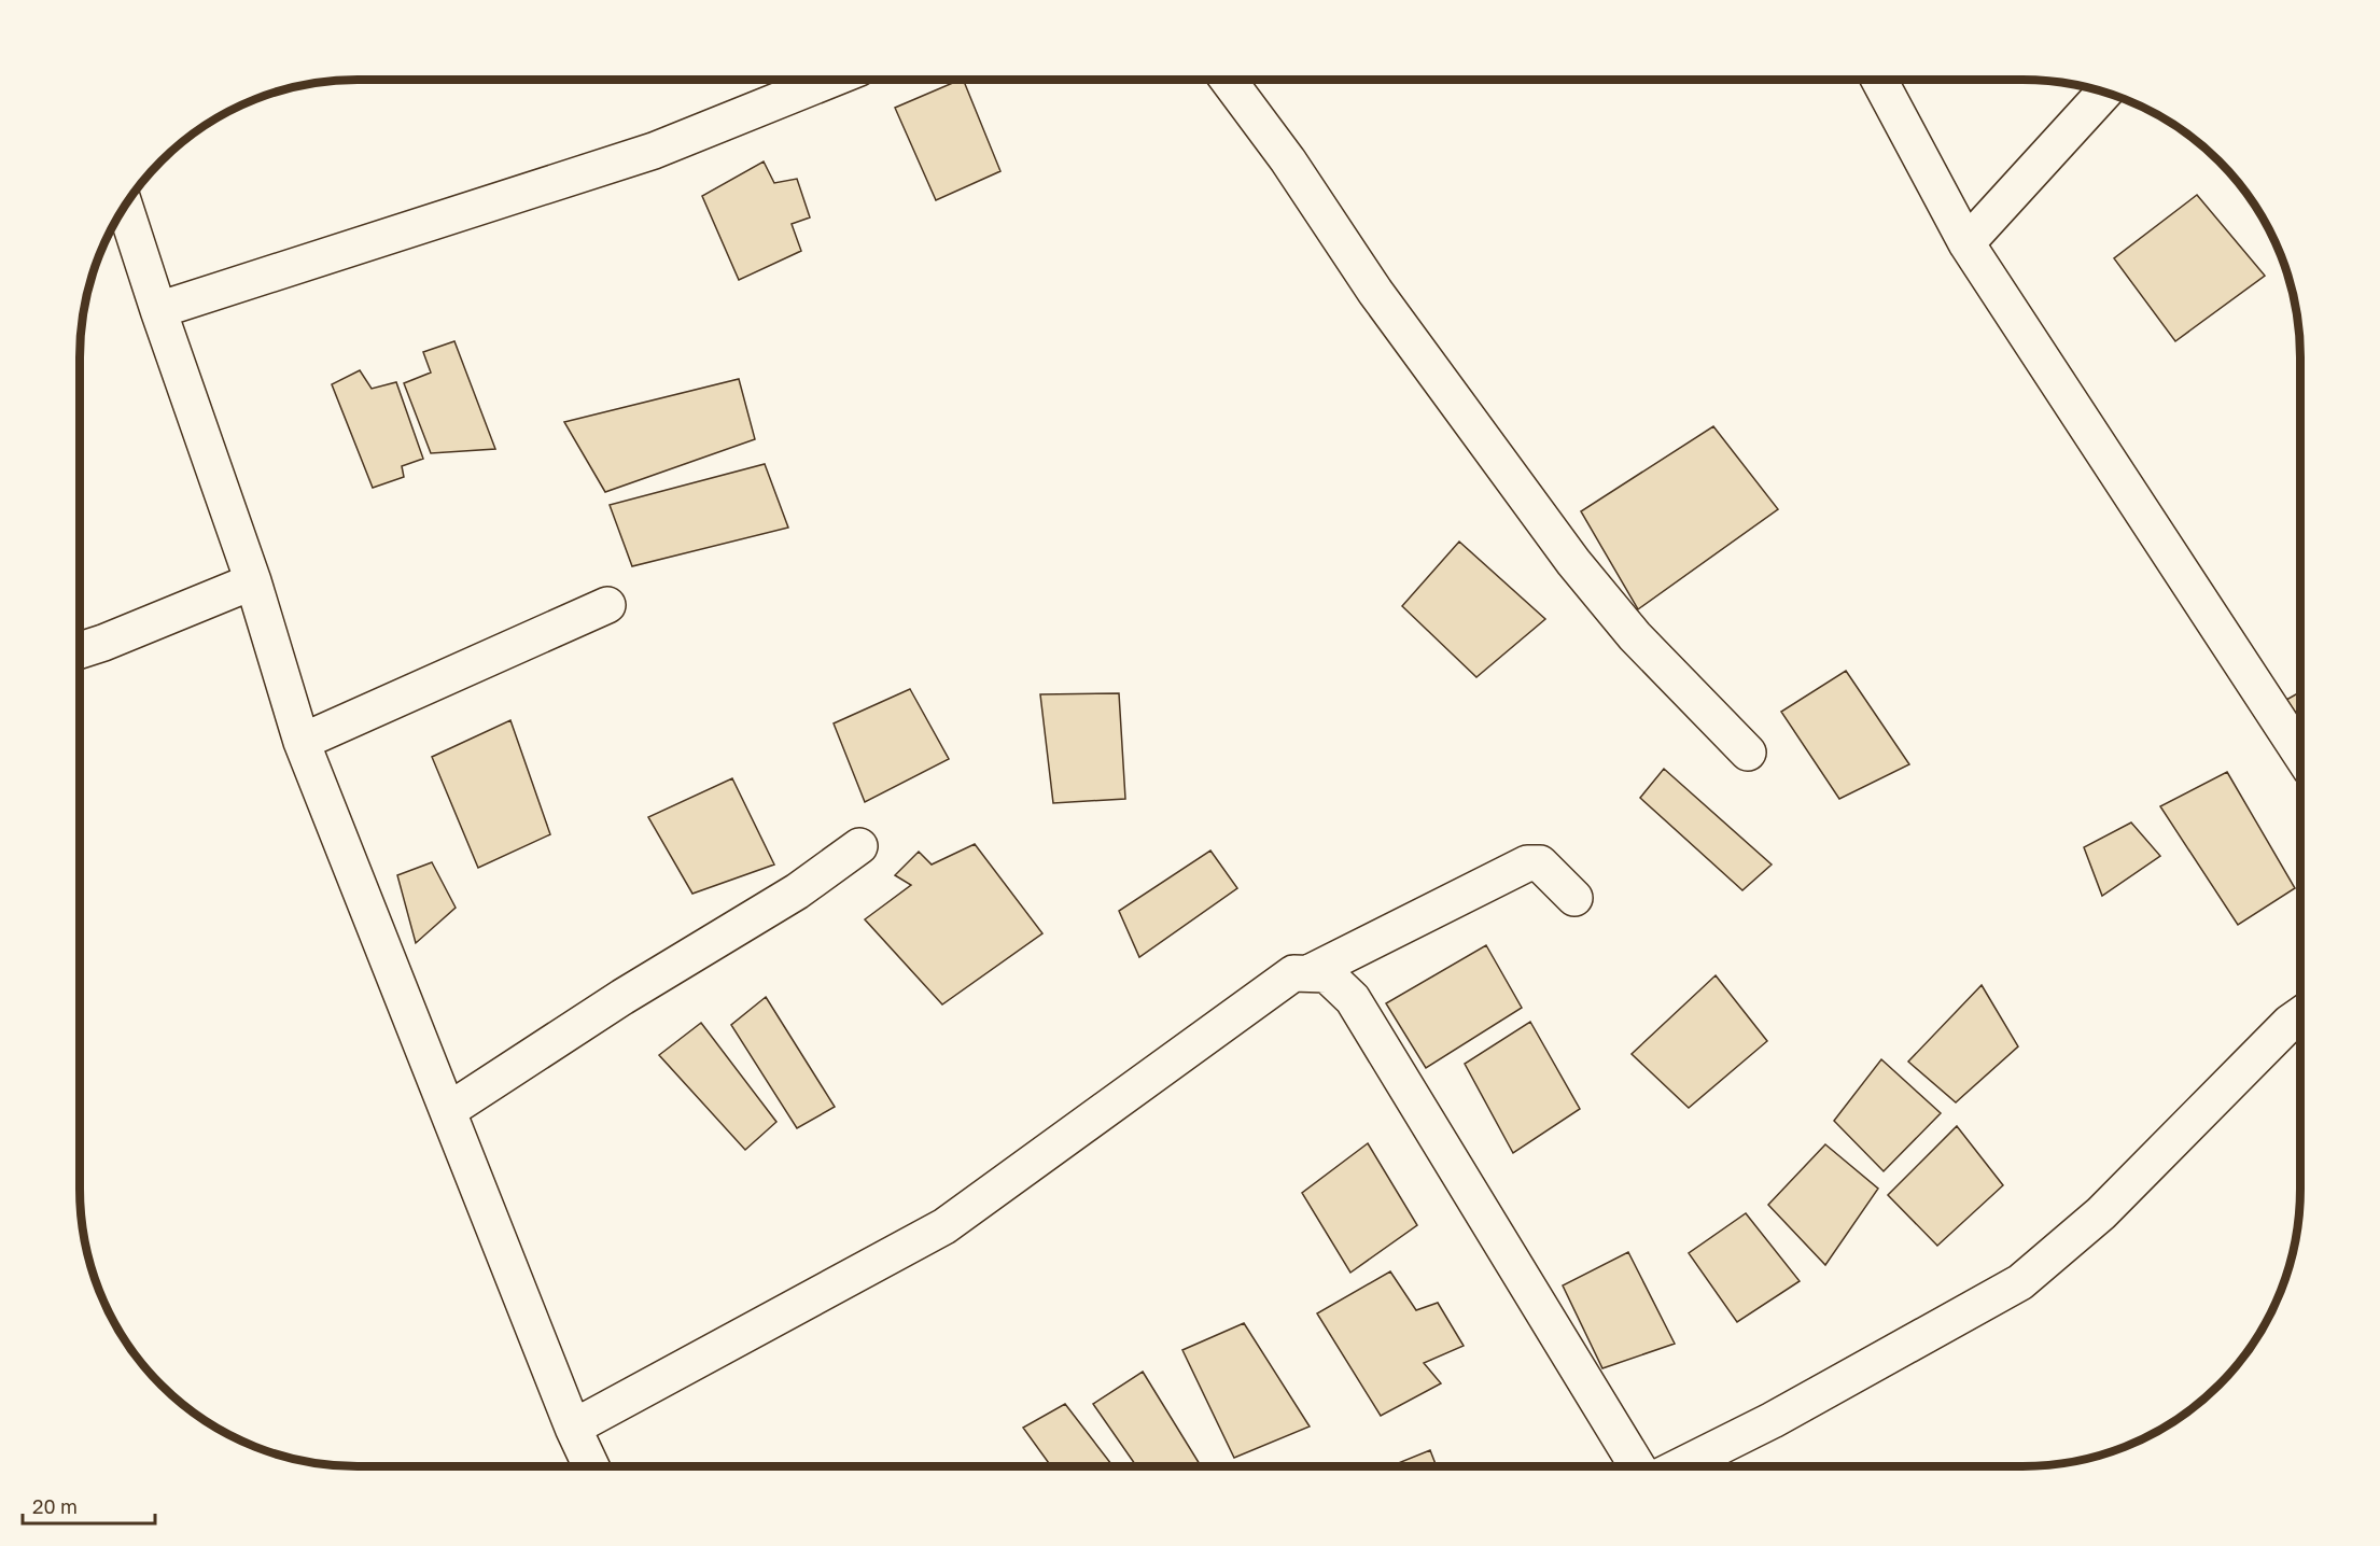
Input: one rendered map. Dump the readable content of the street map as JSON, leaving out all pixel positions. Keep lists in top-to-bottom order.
{
  "scale_bar": "20 m"
}
